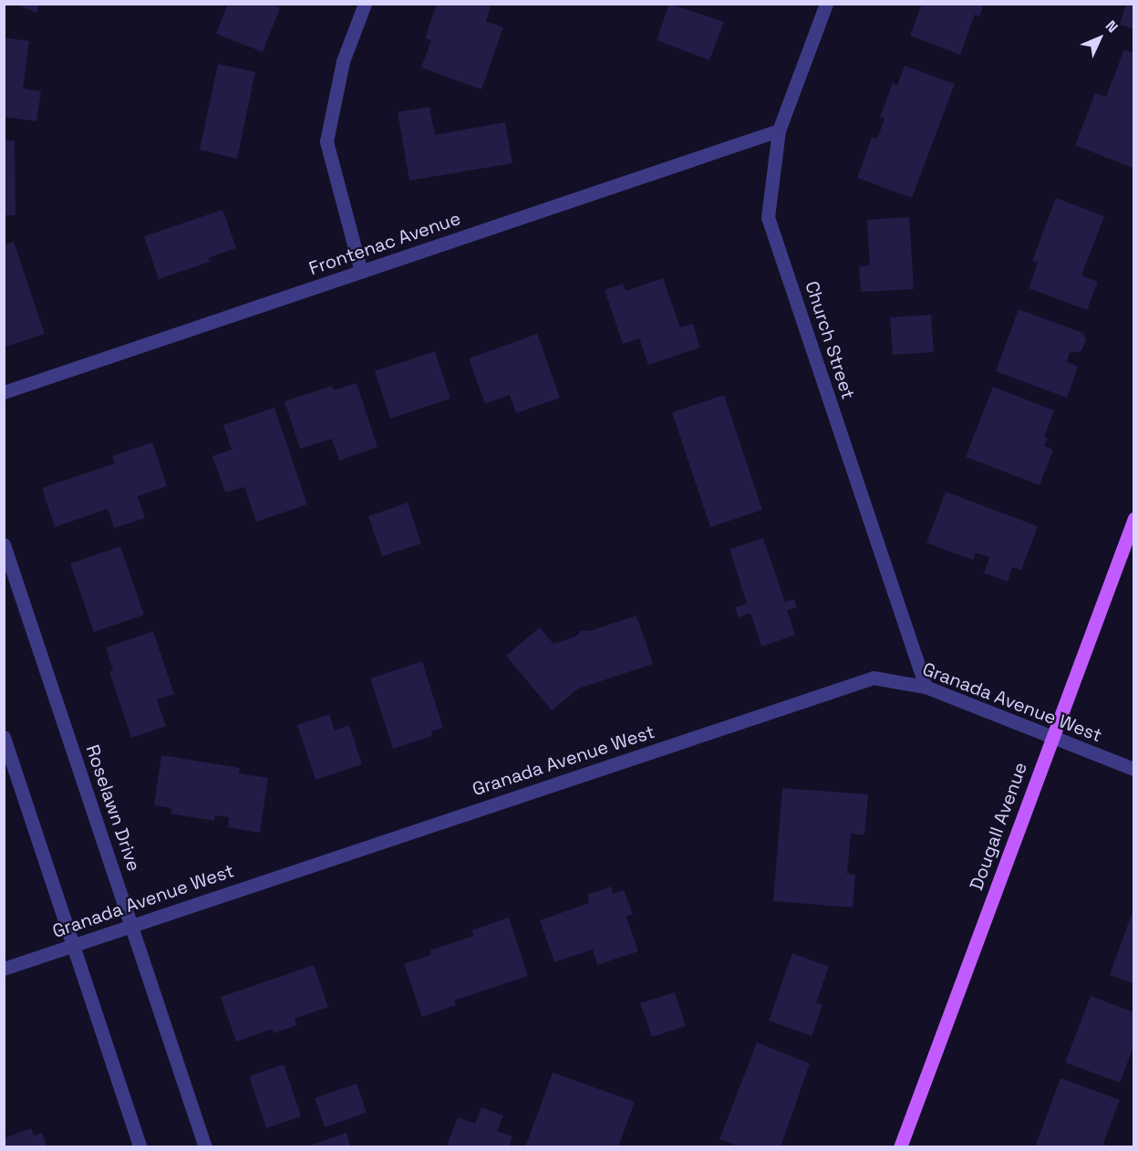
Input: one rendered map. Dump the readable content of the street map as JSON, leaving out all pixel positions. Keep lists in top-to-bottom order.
{
  "streets": {
    "main road": ["Dougall Avenue"],
    "street": [
      "Frontenac Avenue",
      "Church Street",
      "Granada Avenue West",
      "Roselawn Drive"
    ]
  },
  "crossings": [
    ["Frontenac Avenue", "Church Street"],
    ["Church Street", "Granada Avenue West"],
    ["Granada Avenue West", "Roselawn Drive"],
    ["Granada Avenue West", "Dougall Avenue"]
  ],
  "north": "top right"
}
